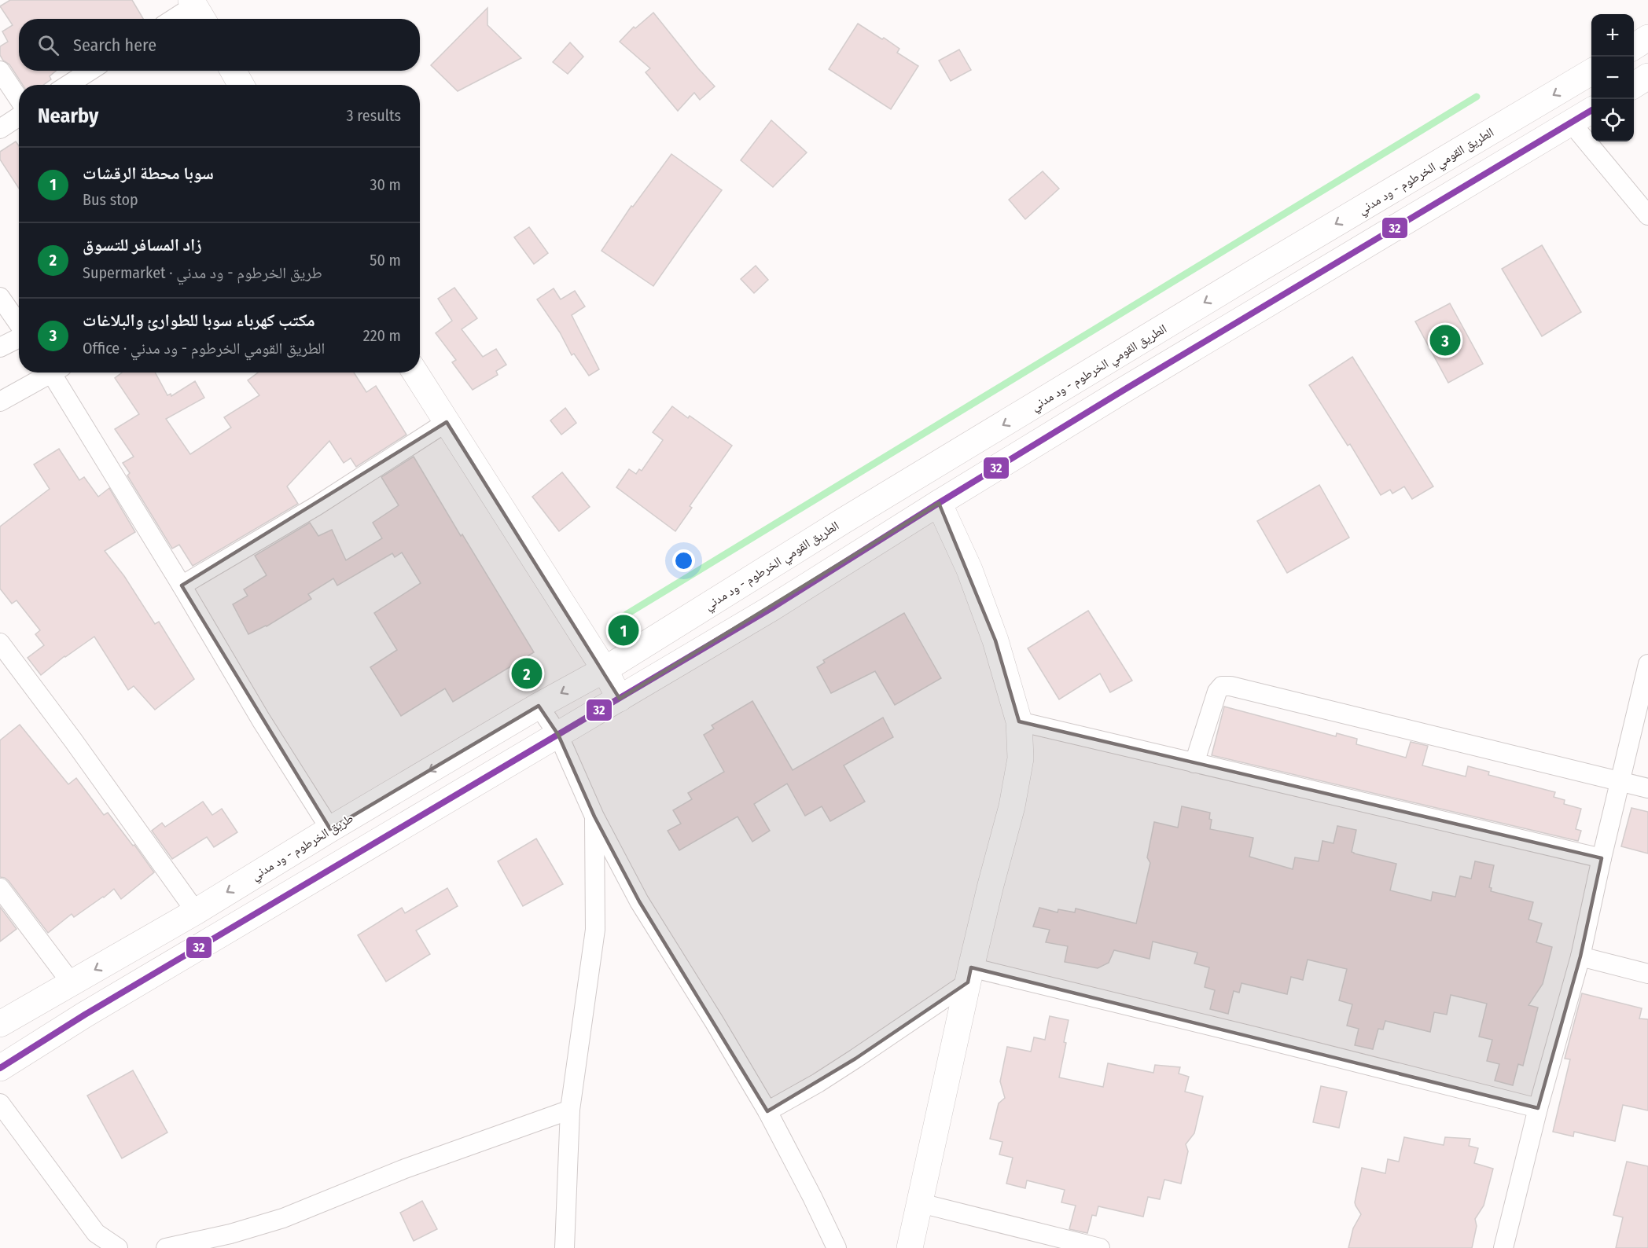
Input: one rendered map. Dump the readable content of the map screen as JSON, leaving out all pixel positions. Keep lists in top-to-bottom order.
{
  "streets": {
    "main road": ["الطريق القومي الخرطوم - ود مدني", "طريق الخرطوم - ود مدني"]
  },
  "crossings": [
    ["الطريق القومي الخرطوم - ود مدني", "طريق الخرطوم - ود مدني"]
  ],
  "lines": ["transit line 32"],
  "page": {
    "map_buttons": ["+", "−"],
    "search": "Search here",
    "heading": ["Nearby", "3 results"],
    "list": [
      {
        "mark": "1",
        "name": "سوبا محطة الرقشات",
        "note": "Bus stop",
        "value": "30 m"
      },
      {
        "mark": "2",
        "name": "زاد المسافر للتسوق",
        "note": "Supermarket · طريق الخرطوم - ود مدني",
        "value": "50 m"
      },
      {
        "mark": "3",
        "name": "مكتب كهرباء سوبا للطوارئ والبلاغات",
        "note": "Office · الطريق القومي الخرطوم - ود مدني",
        "value": "220 m"
      }
    ],
    "pins": ["3", "1", "2"]
  }
}
